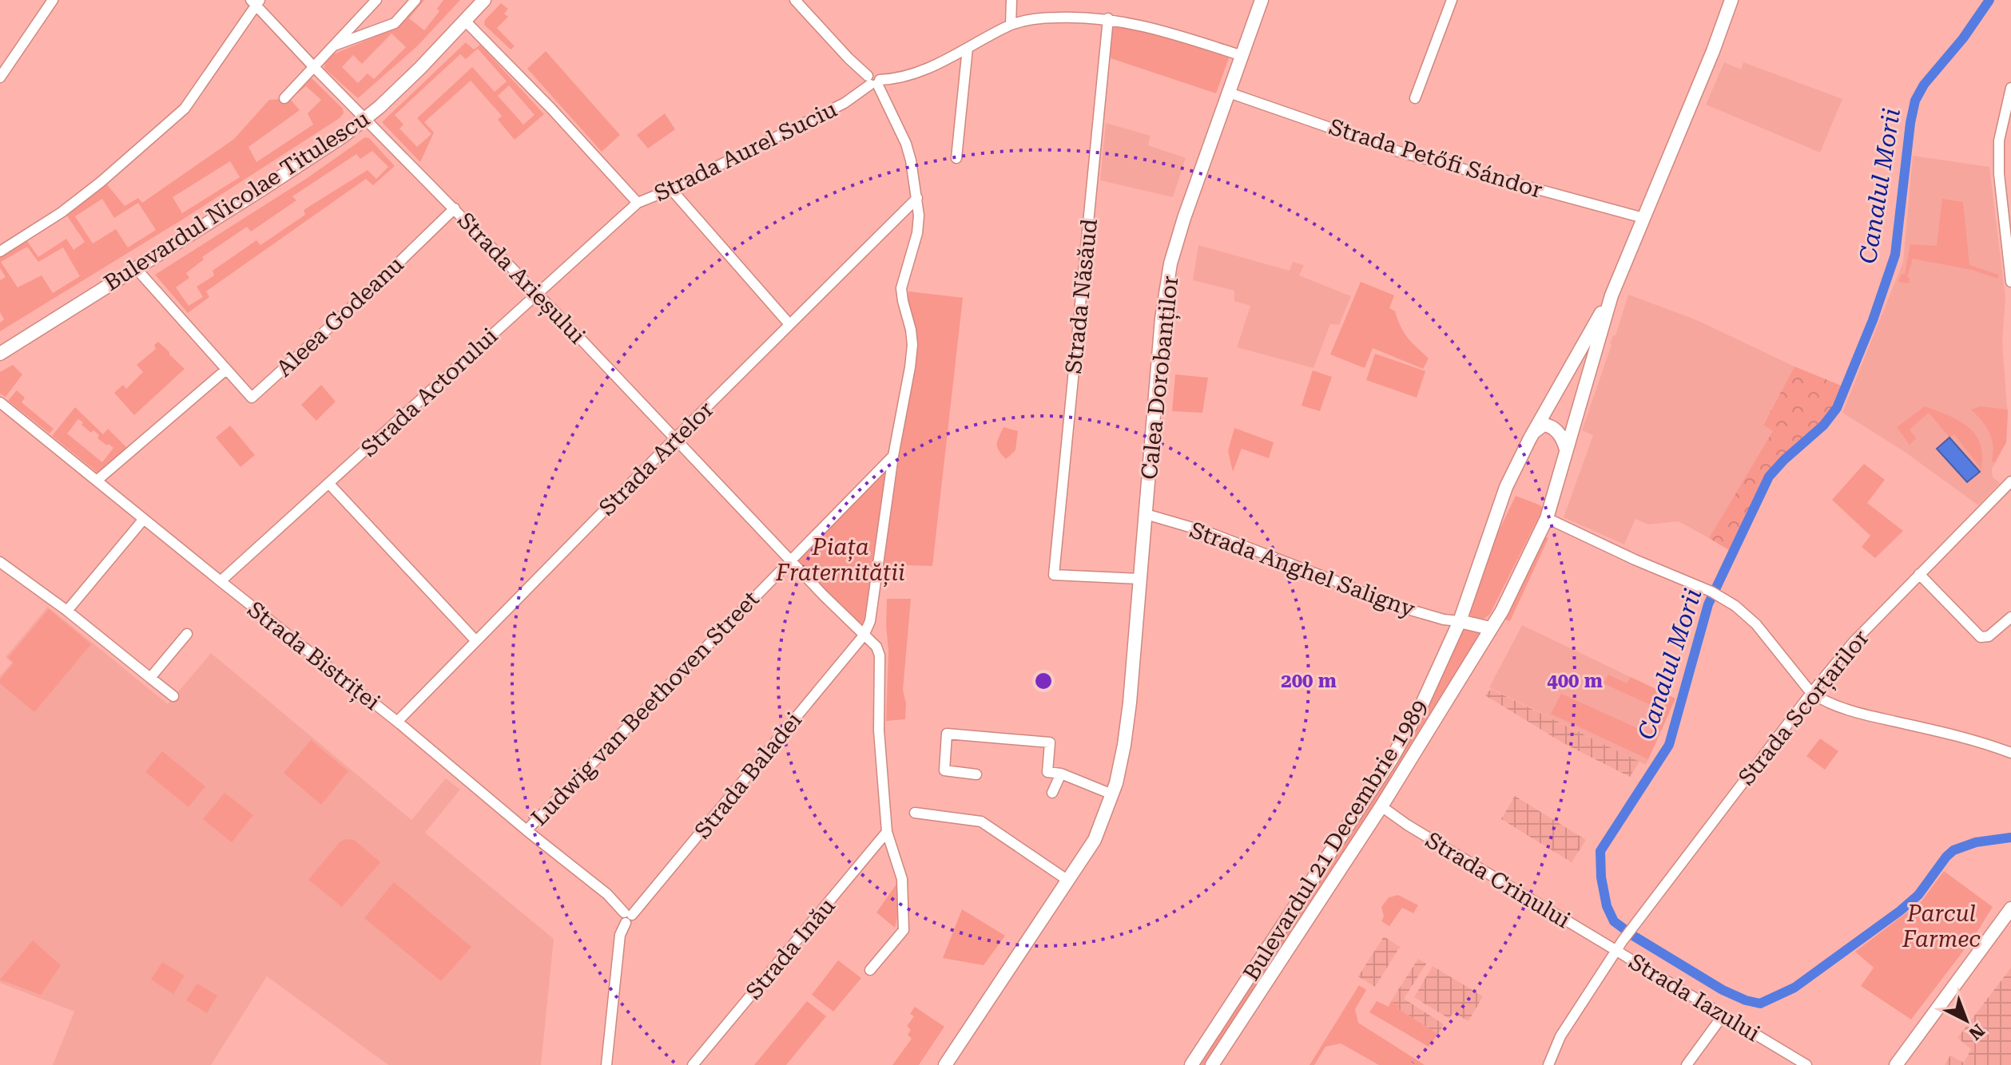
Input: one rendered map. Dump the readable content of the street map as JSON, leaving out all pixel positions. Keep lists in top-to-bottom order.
{
  "streets": {
    "main road": ["Bulevardul Nicolae Titulescu", "Calea Dorobanților", "Bulevardul 21 Decembrie 1989"],
    "street": [
      "Strada Aurel Suciu",
      "Strada Petőfi Sándor",
      "Strada Arieșului",
      "Strada Năsăud",
      "Aleea Godeanu",
      "Strada Actorului",
      "Strada Artelor",
      "Strada Anghel Saligny",
      "Strada Bistriței",
      "Strada Scorțarilor",
      "Ludwig van Beethoven Street",
      "Strada Baladei",
      "Strada Crinului",
      "Strada Inău",
      "Strada Iazului"
    ]
  },
  "crossings": [
    ["Strada Aurel Suciu", "Bulevardul Nicolae Titulescu"],
    ["Strada Aurel Suciu", "Strada Năsăud"],
    ["Strada Aurel Suciu", "Calea Dorobanților"],
    ["Strada Aurel Suciu", "Strada Actorului"],
    ["Strada Petőfi Sándor", "Calea Dorobanților"],
    ["Strada Petőfi Sándor", "Bulevardul 21 Decembrie 1989"],
    ["Bulevardul Nicolae Titulescu", "Strada Arieșului"],
    ["Bulevardul Nicolae Titulescu", "Aleea Godeanu"],
    ["Strada Arieșului", "Aleea Godeanu"],
    ["Strada Arieșului", "Strada Actorului"],
    ["Strada Arieșului", "Strada Artelor"],
    ["Strada Arieșului", "Ludwig van Beethoven Street"],
    ["Strada Năsăud", "Calea Dorobanților"],
    ["Calea Dorobanților", "Strada Anghel Saligny"],
    ["Strada Actorului", "Strada Bistriței"],
    ["Strada Artelor", "Strada Bistriței"],
    ["Strada Anghel Saligny", "Bulevardul 21 Decembrie 1989"],
    ["Strada Bistriței", "Ludwig van Beethoven Street"],
    ["Strada Bistriței", "Strada Baladei"],
    ["Strada Scorțarilor", "Strada Crinului"],
    ["Strada Scorțarilor", "Strada Iazului"],
    ["Bulevardul 21 Decembrie 1989", "Strada Crinului"],
    ["Strada Crinului", "Strada Iazului"]
  ],
  "water": ["Canalul Morii"],
  "parks": ["Piața Fraternității", "Parcul Farmec"],
  "north": "bottom right",
  "rings": ["200 m", "400 m"]
}
